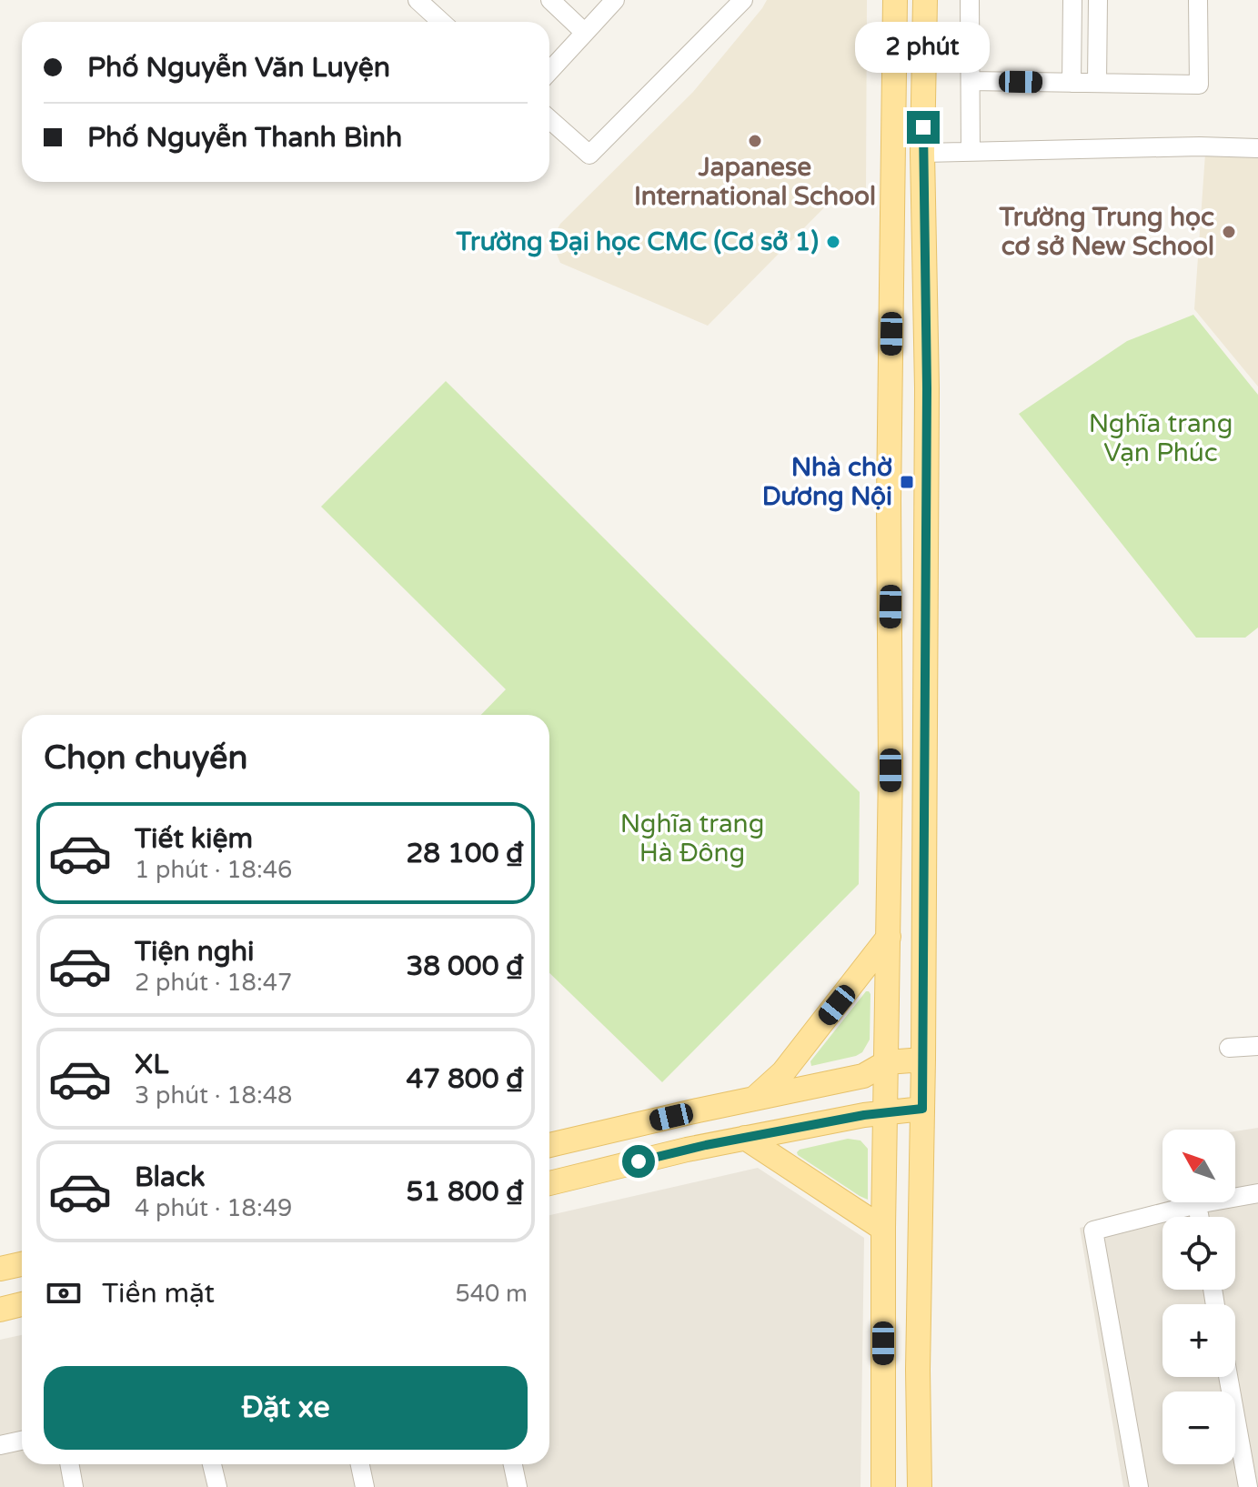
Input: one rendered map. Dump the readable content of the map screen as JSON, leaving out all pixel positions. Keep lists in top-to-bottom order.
{
  "parks": ["Nghĩa trang Vạn Phúc", "Nghĩa trang Hà Đông"],
  "places": {
    "other": ["Japanese International School", "Trường Trung học cơ sở New School", "Trường Đại học CMC (Cơ sở 1)"],
    "transit": ["Nhà chờ Dương Nội"]
  },
  "north": "top left",
  "page": {
    "bubble": "2 phút",
    "banner": ["Phố Nguyễn Văn Luyện", "Phố Nguyễn Thanh Bình"],
    "heading": "Chọn chuyến",
    "list": [
      {
        "name": "Tiết kiệm",
        "note": "1 phút · 18:46",
        "value": "28 100 ₫"
      },
      {
        "name": "Tiện nghi",
        "note": "2 phút · 18:47",
        "value": "38 000 ₫"
      },
      {
        "name": "XL",
        "note": "3 phút · 18:48",
        "value": "47 800 ₫"
      },
      {
        "name": "Black",
        "note": "4 phút · 18:49",
        "value": "51 800 ₫"
      }
    ],
    "map_buttons": ["+", "−"],
    "pay": ["Tiền mặt", "540 m"],
    "buttons": "Đặt xe"
  }
}
